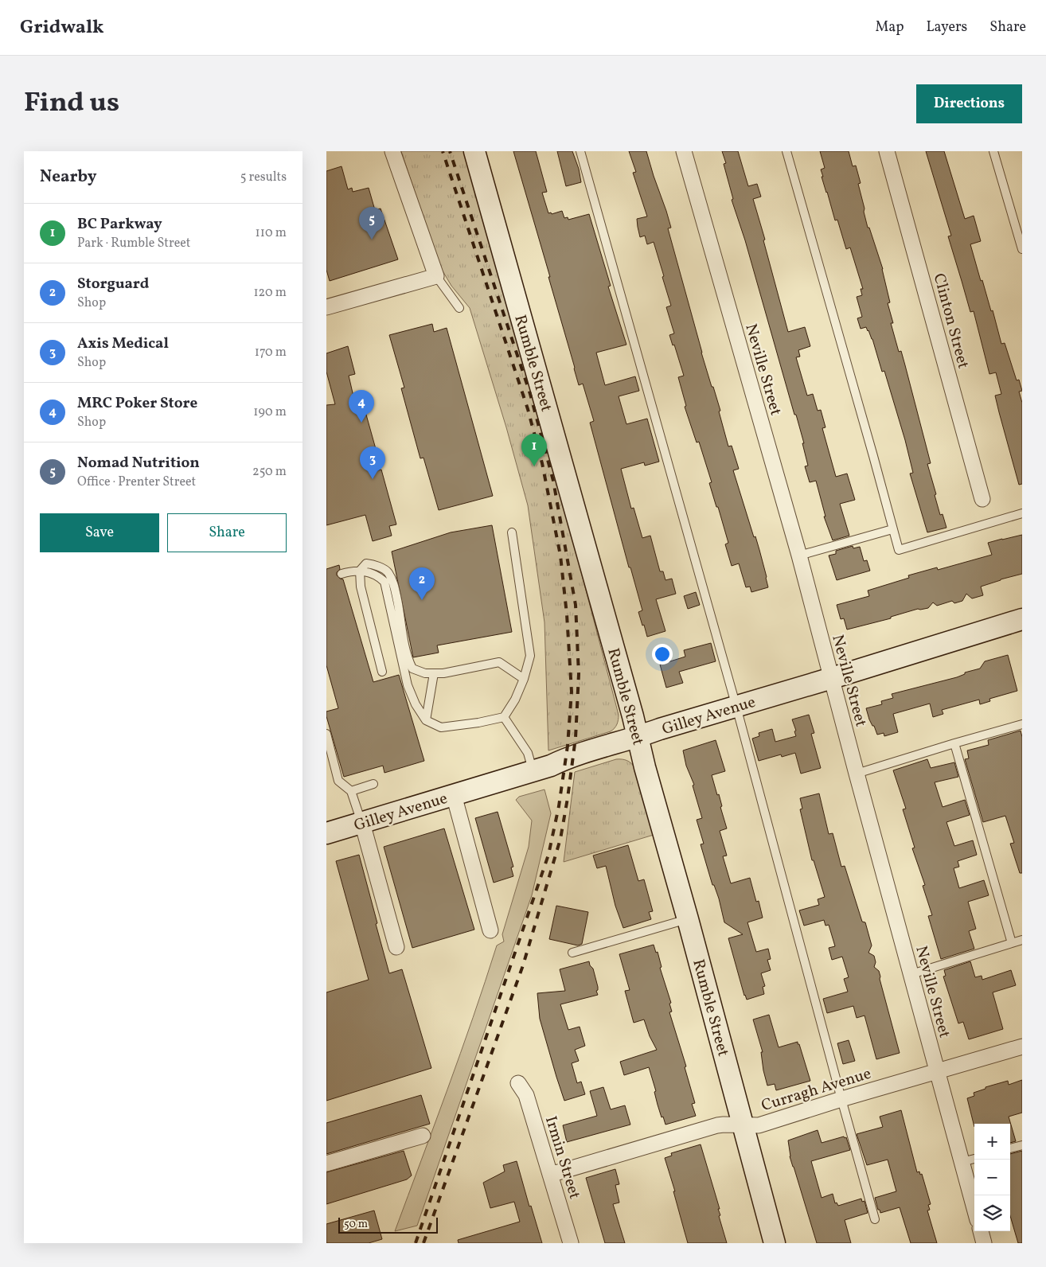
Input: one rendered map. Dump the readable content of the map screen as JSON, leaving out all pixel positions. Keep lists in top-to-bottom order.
{
  "streets": {
    "street": [
      "Clinton Street",
      "Rumble Street",
      "Neville Street",
      "Gilley Avenue",
      "Curragh Avenue",
      "Irmin Street"
    ]
  },
  "crossings": [
    ["Rumble Street", "Gilley Avenue"],
    ["Rumble Street", "Curragh Avenue"],
    ["Neville Street", "Gilley Avenue"],
    ["Neville Street", "Curragh Avenue"],
    ["Curragh Avenue", "Irmin Street"]
  ],
  "scale_bar": "50 m",
  "page": {
    "header": "Gridwalk",
    "nav": ["Map", "Layers", "Share"],
    "title": "Find us",
    "buttons": [
      "Directions",
      ["Save", "Share"]
    ],
    "heading": ["Nearby", "5 results"],
    "list": [
      {
        "mark": "1",
        "name": "BC Parkway",
        "note": "Park · Rumble Street",
        "value": "110 m"
      },
      {
        "mark": "2",
        "name": "Storguard",
        "note": "Shop",
        "value": "120 m"
      },
      {
        "mark": "3",
        "name": "Axis Medical",
        "note": "Shop",
        "value": "170 m"
      },
      {
        "mark": "4",
        "name": "MRC Poker Store",
        "note": "Shop",
        "value": "190 m"
      },
      {
        "mark": "5",
        "name": "Nomad Nutrition",
        "note": "Office · Prenter Street",
        "value": "250 m"
      }
    ],
    "pins": [
      "5",
      "4",
      "1",
      "3",
      "2"
    ],
    "map_buttons": ["+", "−"],
    "scale": "50 m"
  }
}
